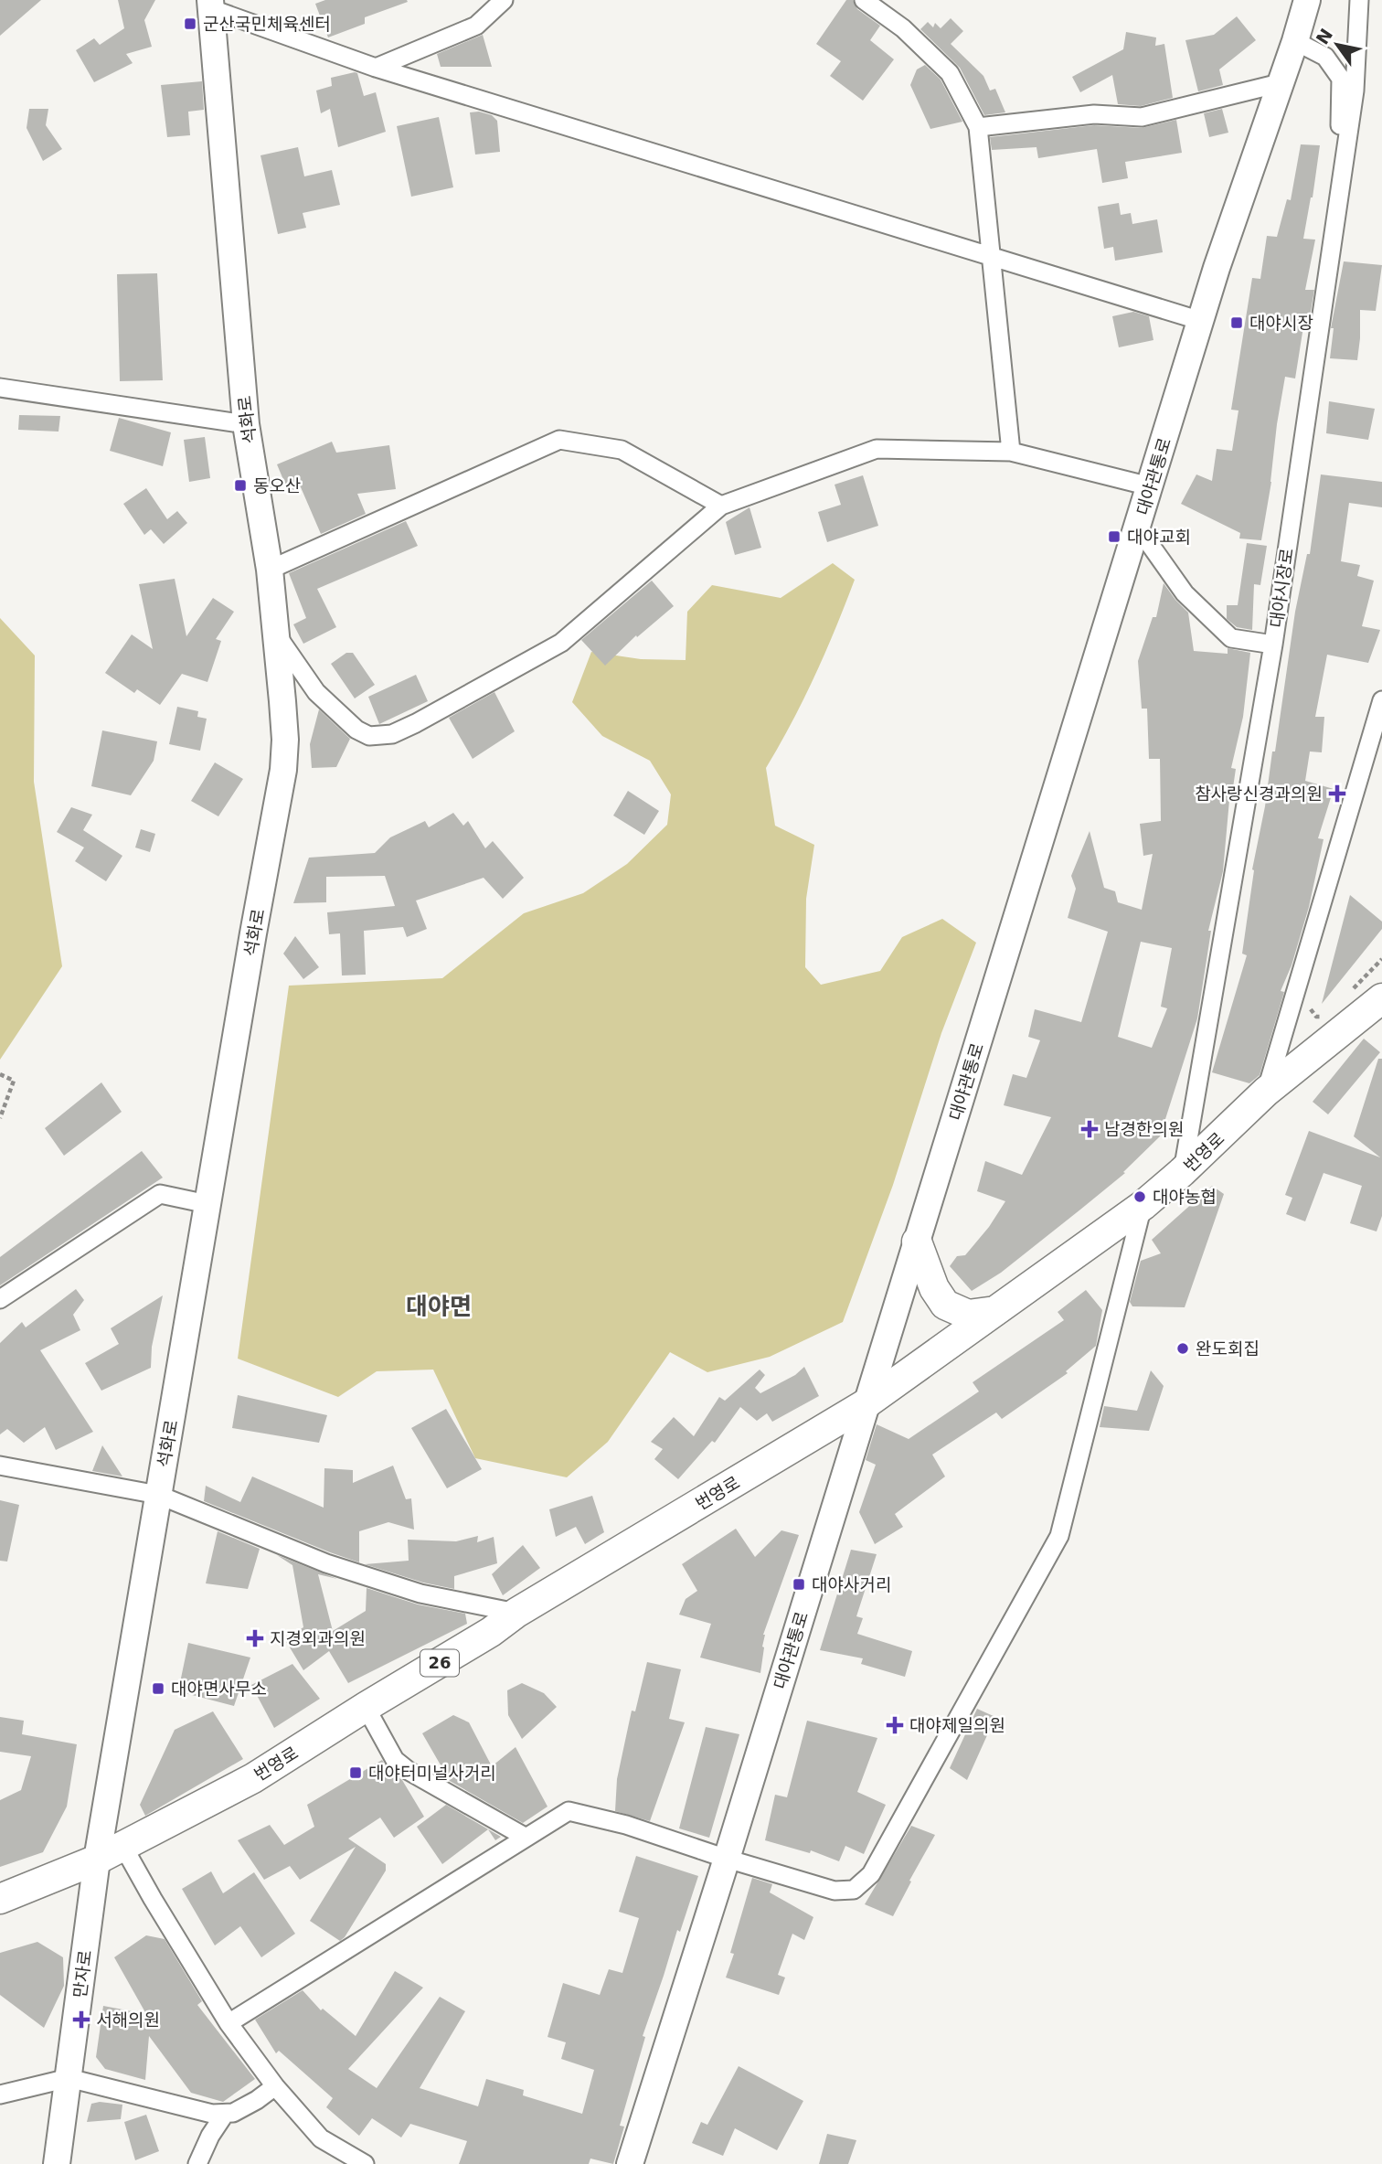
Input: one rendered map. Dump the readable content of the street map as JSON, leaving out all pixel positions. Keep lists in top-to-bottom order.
{
  "streets": {
    "main road": ["번영로", "26"],
    "street": [
      "석화로",
      "대야관통로",
      "대야시장로",
      "만자로"
    ]
  },
  "crossings": [
    ["석화로", "번영로"],
    ["석화로", "만자로"],
    ["대야관통로", "번영로"],
    ["대야시장로", "번영로"],
    ["번영로", "만자로"]
  ],
  "districts": ["대야면"],
  "places": {
    "transit": [
      "군산국민체육센터",
      "대야시장",
      "동오산",
      "대야교회",
      "대야사거리",
      "대야면사무소",
      "대야터미널사거리"
    ],
    "health": [
      "참사랑신경과의원",
      "남경한의원",
      "지경외과의원",
      "대야제일의원",
      "서해의원"
    ],
    "other": ["대야농협", "완도회집"]
  },
  "north": "top left"
}
